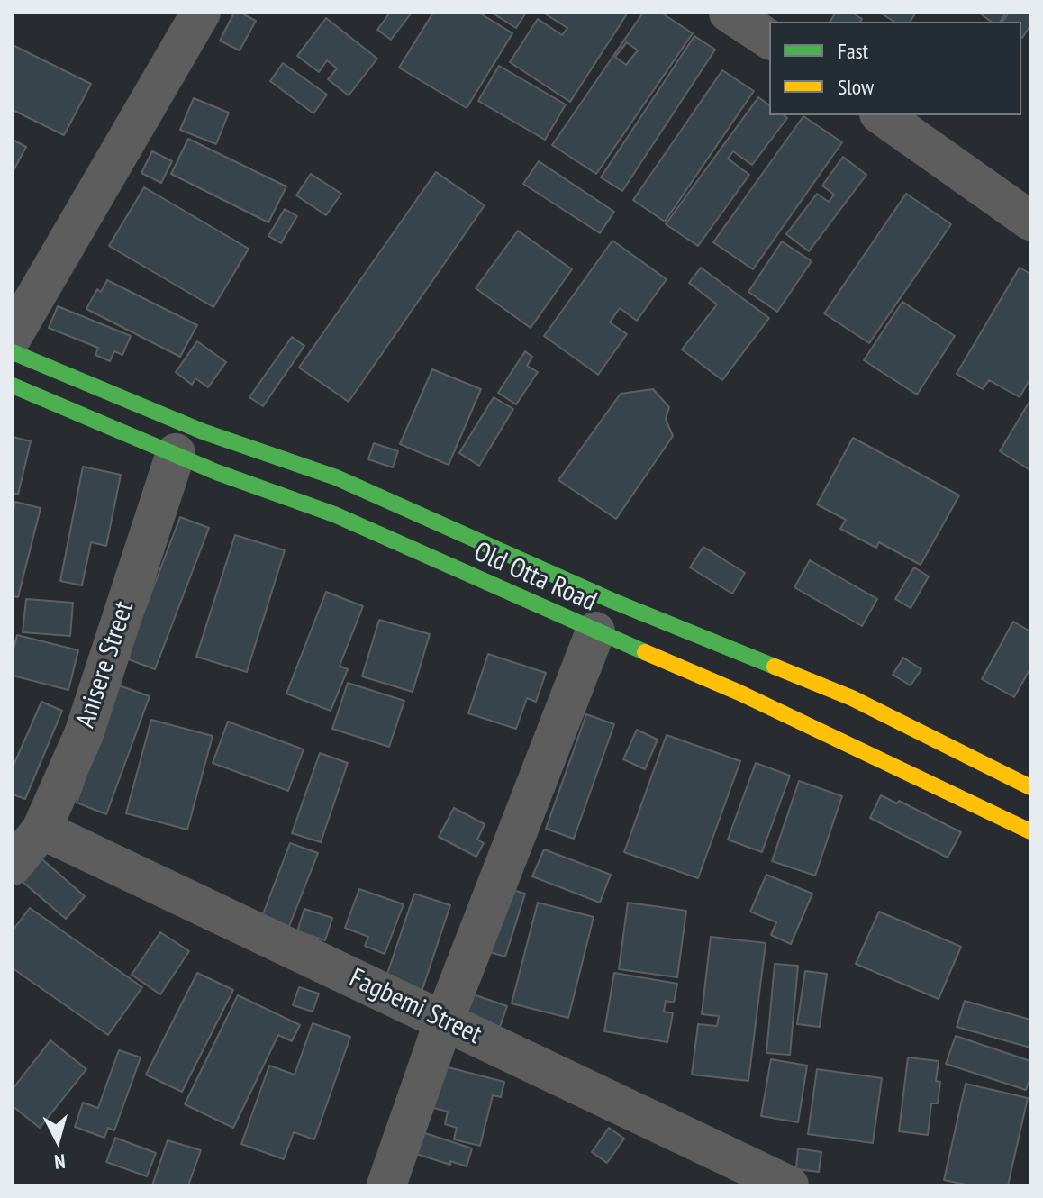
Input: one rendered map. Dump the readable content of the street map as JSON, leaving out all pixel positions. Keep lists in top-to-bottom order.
{
  "streets": {
    "street": ["Old Otta Road", "Anisere Street", "Fagbemi Street"]
  },
  "crossings": [
    ["Old Otta Road", "Anisere Street"],
    ["Anisere Street", "Fagbemi Street"]
  ],
  "legend": ["Fast", "Slow"],
  "north": "bottom"
}
